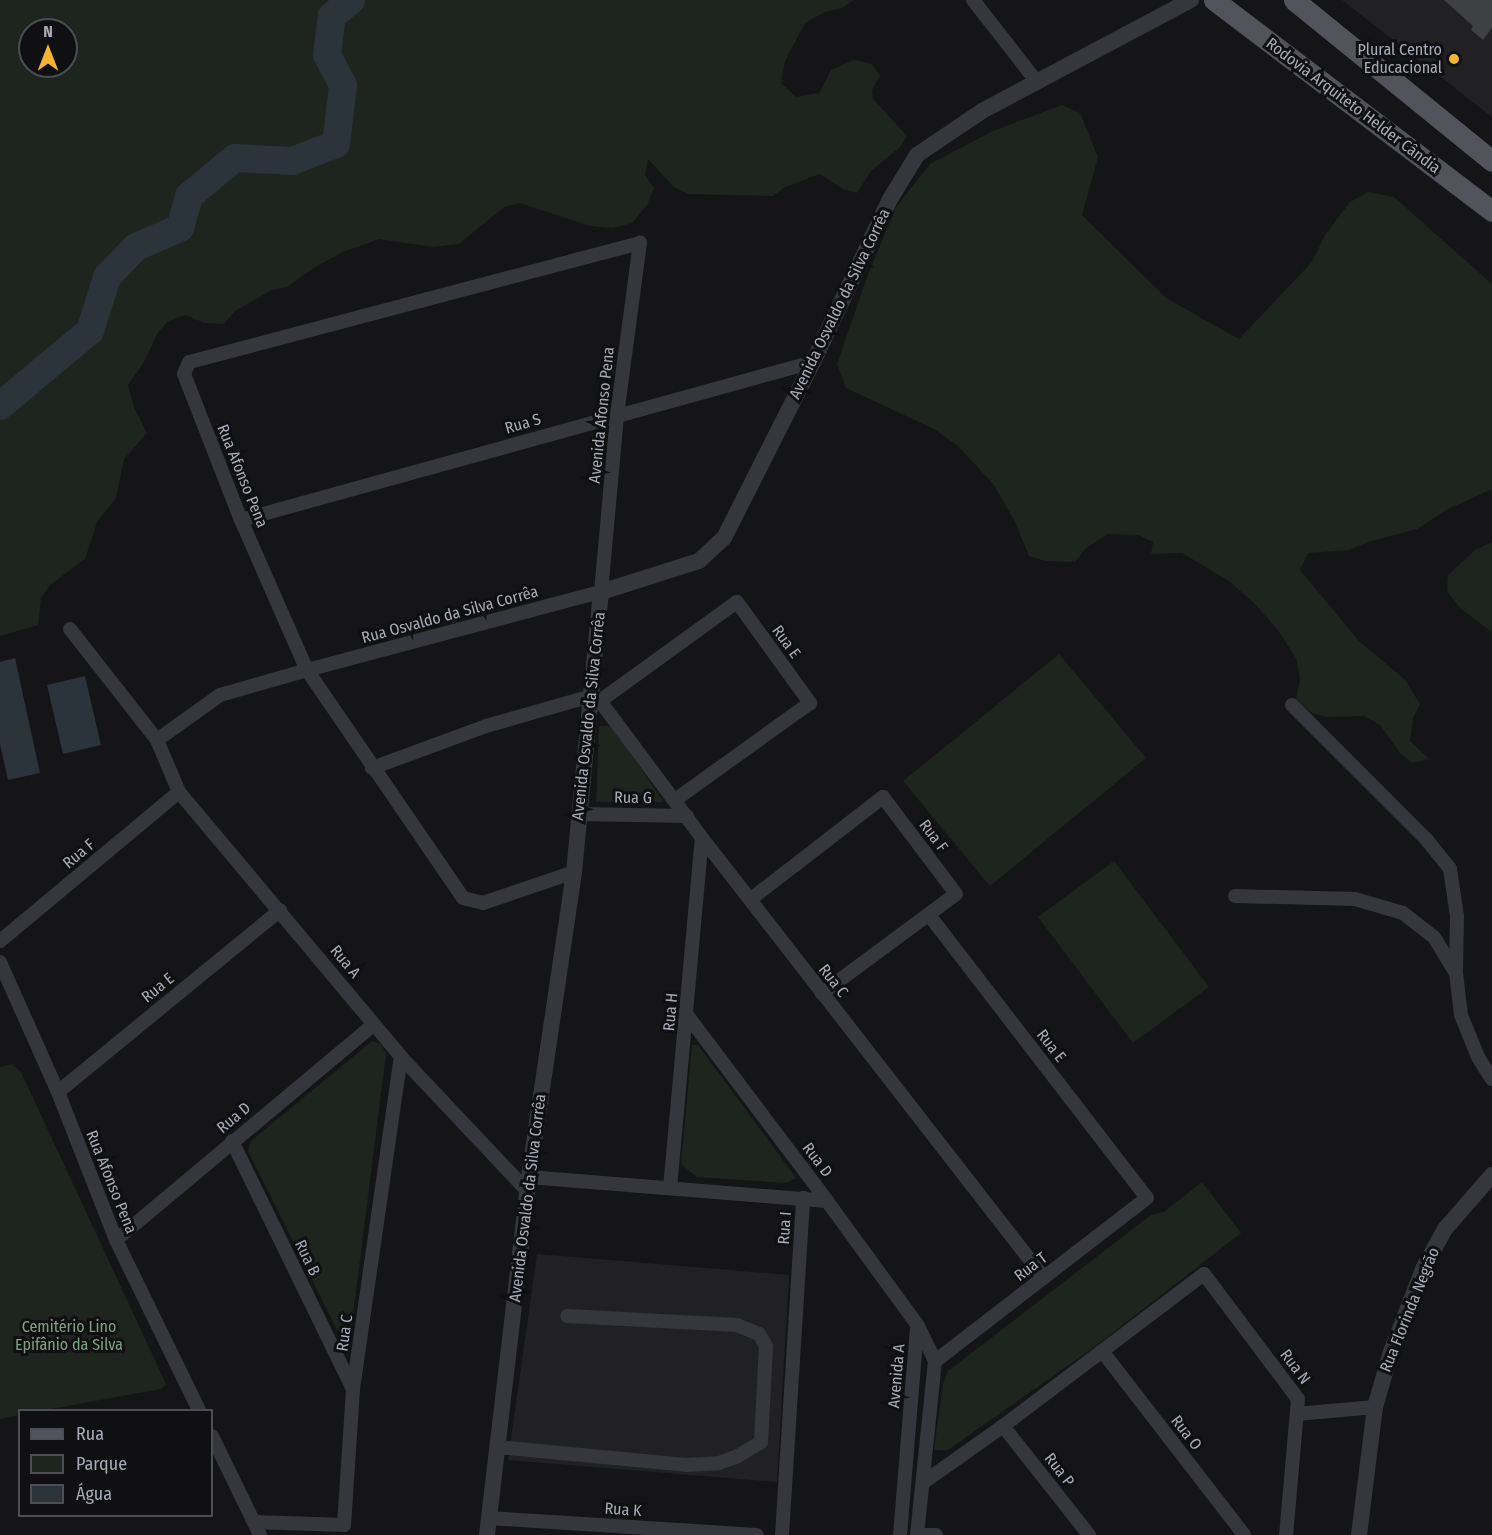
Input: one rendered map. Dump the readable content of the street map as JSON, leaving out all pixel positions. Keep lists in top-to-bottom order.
{
  "streets": {
    "main road": ["Rodovia Arquiteto Helder Cândia"],
    "street": [
      "Avenida Osvaldo da Silva Corrêa",
      "Avenida Afonso Pena",
      "Rua S",
      "Rua Afonso Pena",
      "Rua Osvaldo da Silva Corrêa",
      "Rua E",
      "Rua G",
      "Rua F",
      "Rua A",
      "Rua C",
      "Rua H",
      "Rua D",
      "Rua I",
      "Rua B",
      "Rua T",
      "Rua Florinda Negrão",
      "Rua N",
      "Avenida A",
      "Rua O",
      "Rua P",
      "Rua K"
    ]
  },
  "crossings": [
    ["Avenida Osvaldo da Silva Corrêa", "Avenida Afonso Pena"],
    ["Avenida Osvaldo da Silva Corrêa", "Rua S"],
    ["Avenida Osvaldo da Silva Corrêa", "Rua Afonso Pena"],
    ["Avenida Osvaldo da Silva Corrêa", "Rua Osvaldo da Silva Corrêa"],
    ["Avenida Osvaldo da Silva Corrêa", "Rua E"],
    ["Avenida Osvaldo da Silva Corrêa", "Rua G"],
    ["Avenida Osvaldo da Silva Corrêa", "Rua A"],
    ["Avenida Osvaldo da Silva Corrêa", "Rua C"],
    ["Avenida Osvaldo da Silva Corrêa", "Rua I"],
    ["Avenida Osvaldo da Silva Corrêa", "Rua K"],
    ["Avenida Afonso Pena", "Rua S"],
    ["Avenida Afonso Pena", "Rua Afonso Pena"],
    ["Avenida Afonso Pena", "Rua Osvaldo da Silva Corrêa"],
    ["Rua S", "Rua Afonso Pena"],
    ["Rua Afonso Pena", "Rua Osvaldo da Silva Corrêa"],
    ["Rua Afonso Pena", "Rua E"],
    ["Rua Afonso Pena", "Rua D"],
    ["Rua E", "Rua F"],
    ["Rua E", "Rua A"],
    ["Rua E", "Rua C"],
    ["Rua E", "Rua T"],
    ["Rua G", "Rua C"],
    ["Rua F", "Rua A"],
    ["Rua F", "Rua C"],
    ["Rua A", "Rua C"],
    ["Rua A", "Rua D"],
    ["Rua A", "Rua I"],
    ["Rua C", "Rua H"],
    ["Rua C", "Rua B"],
    ["Rua C", "Rua T"],
    ["Rua H", "Rua D"],
    ["Rua H", "Rua I"],
    ["Rua D", "Rua B"],
    ["Rua D", "Avenida A"],
    ["Rua T", "Avenida A"],
    ["Rua N", "Rua O"]
  ],
  "parks": ["Cemitério Lino Epifânio da Silva"],
  "places": ["Plural Centro Educacional"],
  "legend": ["Rua", "Parque", "Água"],
  "north": "top"
}
